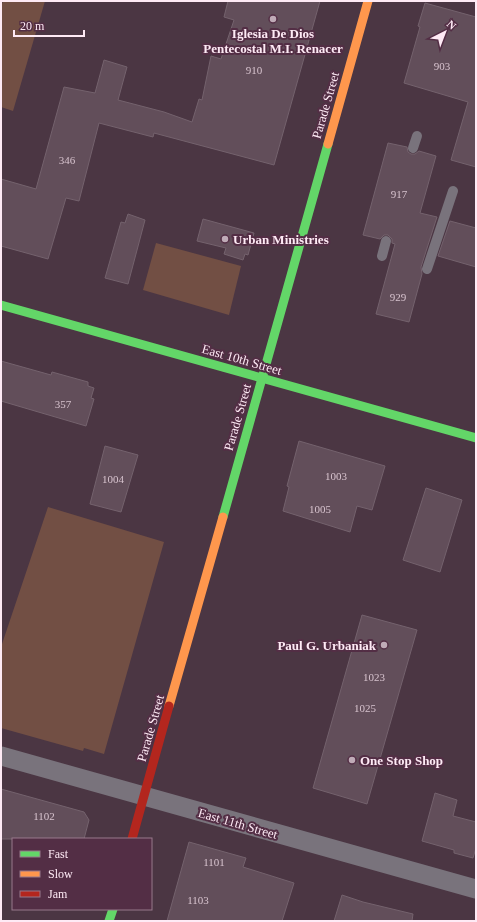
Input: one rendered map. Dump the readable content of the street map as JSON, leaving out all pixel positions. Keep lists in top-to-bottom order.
{
  "streets": {
    "main road": ["Parade Street", "East 10th Street"],
    "street": ["East 11th Street"]
  },
  "crossings": [
    ["Parade Street", "East 10th Street"],
    ["Parade Street", "East 11th Street"]
  ],
  "places": [
    "Iglesia De Dios Pentecostal M.I. Renacer",
    "Urban Ministries",
    "Paul G. Urbaniak",
    "One Stop Shop"
  ],
  "house_numbers": [
    "903",
    "910",
    "346",
    "917",
    "929",
    "357",
    "1003",
    "1004",
    "1005",
    "1023",
    "1025",
    "1102",
    "1101",
    "1103"
  ],
  "legend": ["Fast", "Slow", "Jam"],
  "scale_bar": "20 m",
  "north": "top right"
}
